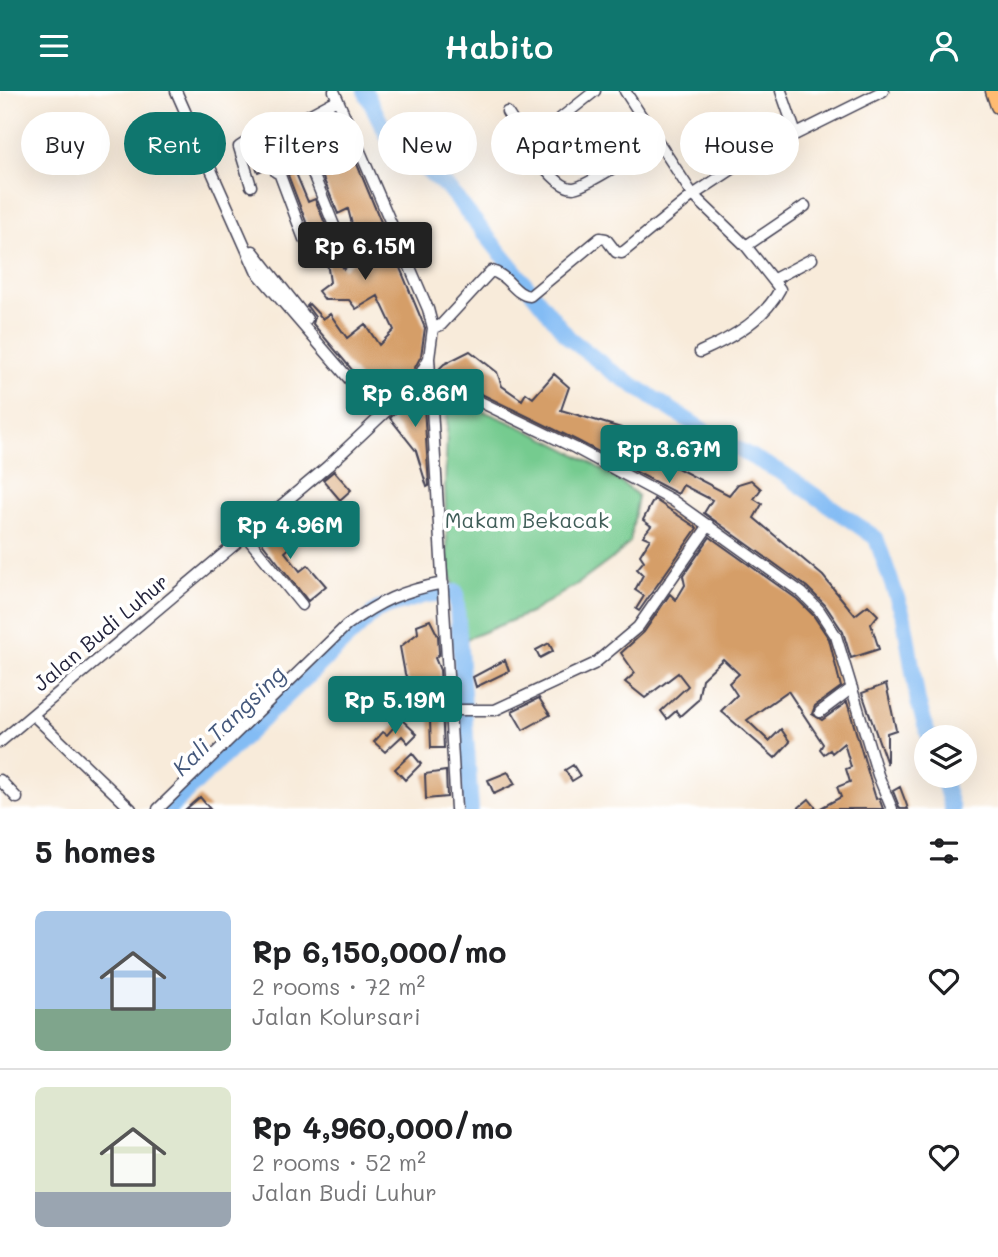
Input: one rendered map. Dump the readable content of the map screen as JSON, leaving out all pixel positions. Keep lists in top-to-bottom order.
{
  "streets": {
    "street": ["Jalan Budi Luhur"]
  },
  "water": ["Kali Tangsing"],
  "parks": ["Makam Bekacak"],
  "page": {
    "header": "Habito",
    "chip": [
      "Buy",
      "Rent",
      "Filters",
      "New",
      "Apartment",
      "House"
    ],
    "price": [
      "Rp 6.15M",
      "Rp 6.86M",
      "Rp 3.67M",
      "Rp 4.96M",
      "Rp 5.19M"
    ],
    "heading": "5 homes",
    "list": [
      {
        "name": "Rp 6,150,000/mo",
        "note": "2 rooms · 72 m² · Jalan Kolursari"
      },
      {
        "name": "Rp 4,960,000/mo",
        "note": "2 rooms · 52 m² · Jalan Budi Luhur"
      }
    ]
  }
}
